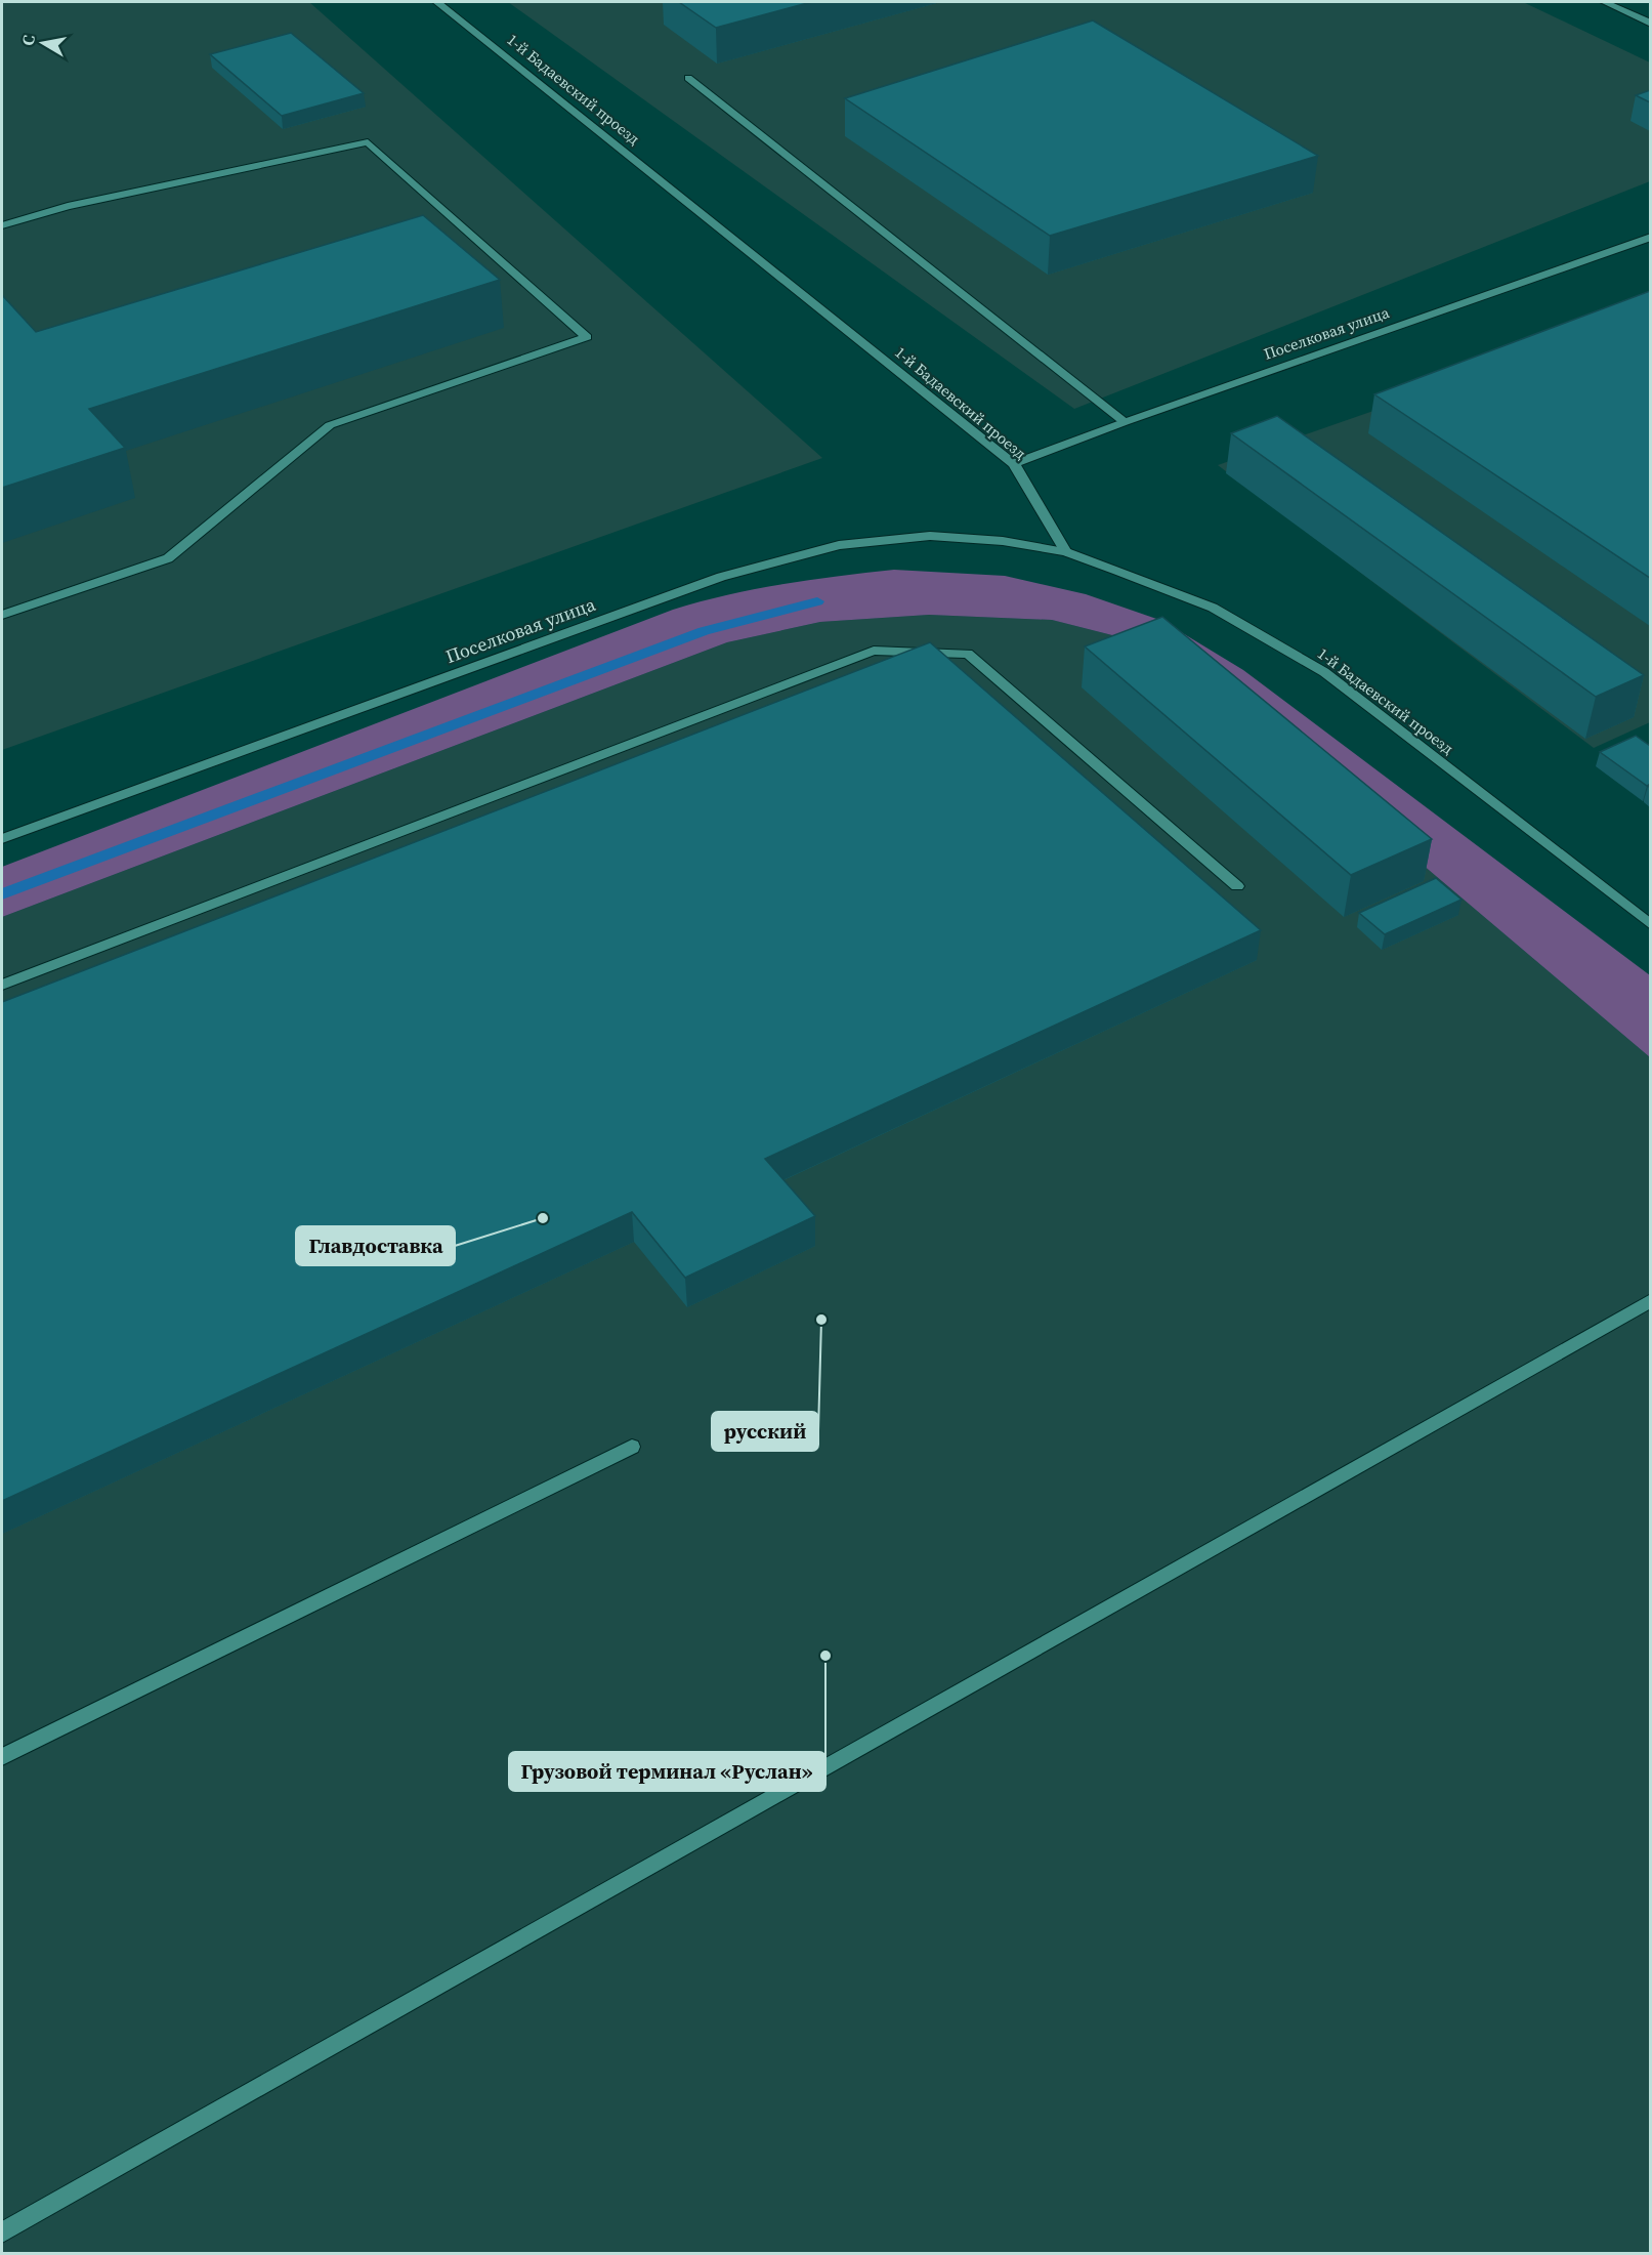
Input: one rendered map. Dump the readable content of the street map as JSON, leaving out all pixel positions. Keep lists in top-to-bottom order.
{
  "streets": {
    "street": ["1-й Бадаевский проезд", "Поселковая улица"]
  },
  "crossings": [
    ["1-й Бадаевский проезд", "Поселковая улица"]
  ],
  "places": ["Главдоставка", "русский", "Грузовой терминал «Руслан»"],
  "north": "left"
}
